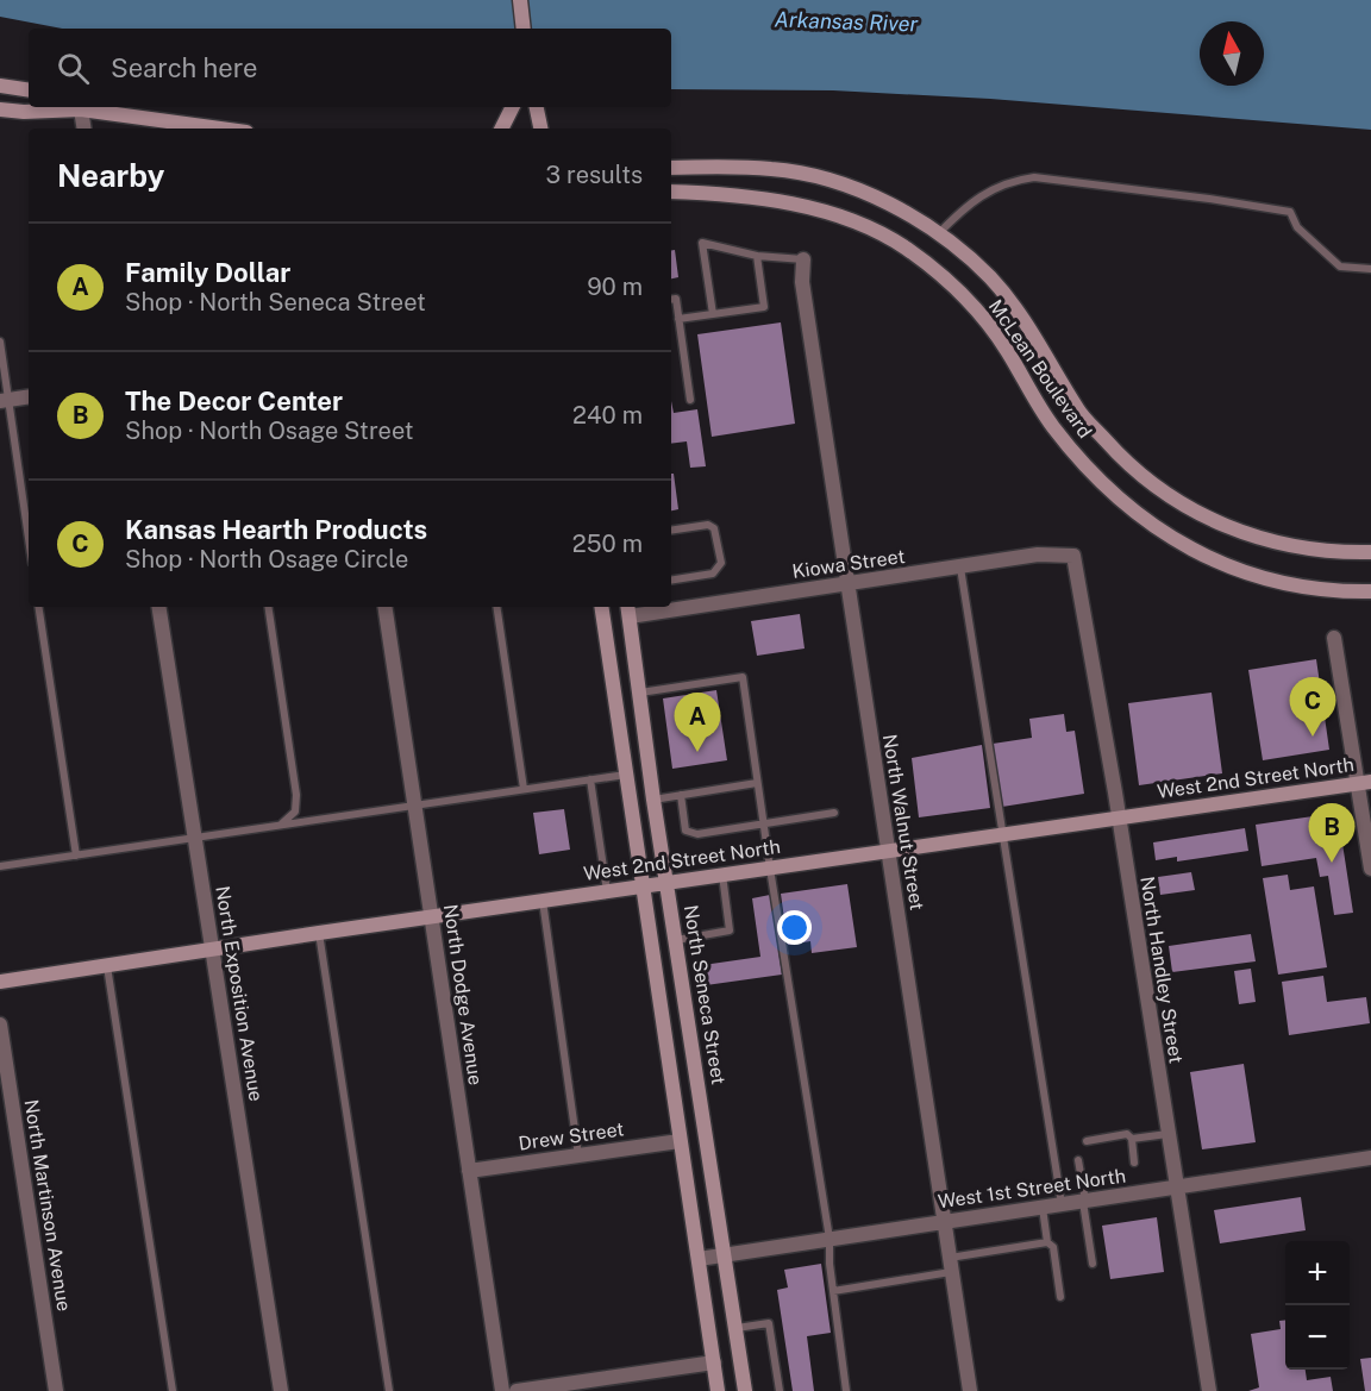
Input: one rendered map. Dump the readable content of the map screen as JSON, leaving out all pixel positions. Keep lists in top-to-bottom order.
{
  "streets": {
    "main road": ["McLean Boulevard", "West 2nd Street North", "North Seneca Street"],
    "street": [
      "Kiowa Street",
      "North Walnut Street",
      "North Handley Street",
      "North Exposition Avenue",
      "North Dodge Avenue",
      "Drew Street",
      "West 1st Street North",
      "North Martinson Avenue"
    ]
  },
  "crossings": [
    ["Kiowa Street", "North Walnut Street"],
    ["Kiowa Street", "North Handley Street"],
    ["Kiowa Street", "North Seneca Street"],
    ["West 2nd Street North", "North Walnut Street"],
    ["West 2nd Street North", "North Handley Street"],
    ["West 2nd Street North", "North Exposition Avenue"],
    ["West 2nd Street North", "North Dodge Avenue"],
    ["West 2nd Street North", "North Seneca Street"],
    ["North Walnut Street", "West 1st Street North"],
    ["North Handley Street", "West 1st Street North"],
    ["North Dodge Avenue", "Drew Street"],
    ["North Seneca Street", "West 1st Street North"]
  ],
  "water": ["Arkansas River"],
  "north": "top",
  "page": {
    "search": "Search here",
    "heading": ["Nearby", "3 results"],
    "list": [
      {
        "mark": "A",
        "name": "Family Dollar",
        "note": "Shop · North Seneca Street",
        "value": "90 m"
      },
      {
        "mark": "B",
        "name": "The Decor Center",
        "note": "Shop · North Osage Street",
        "value": "240 m"
      },
      {
        "mark": "C",
        "name": "Kansas Hearth Products",
        "note": "Shop · North Osage Circle",
        "value": "250 m"
      }
    ],
    "pins": ["C", "A", "B"],
    "map_buttons": ["+", "−"]
  }
}
